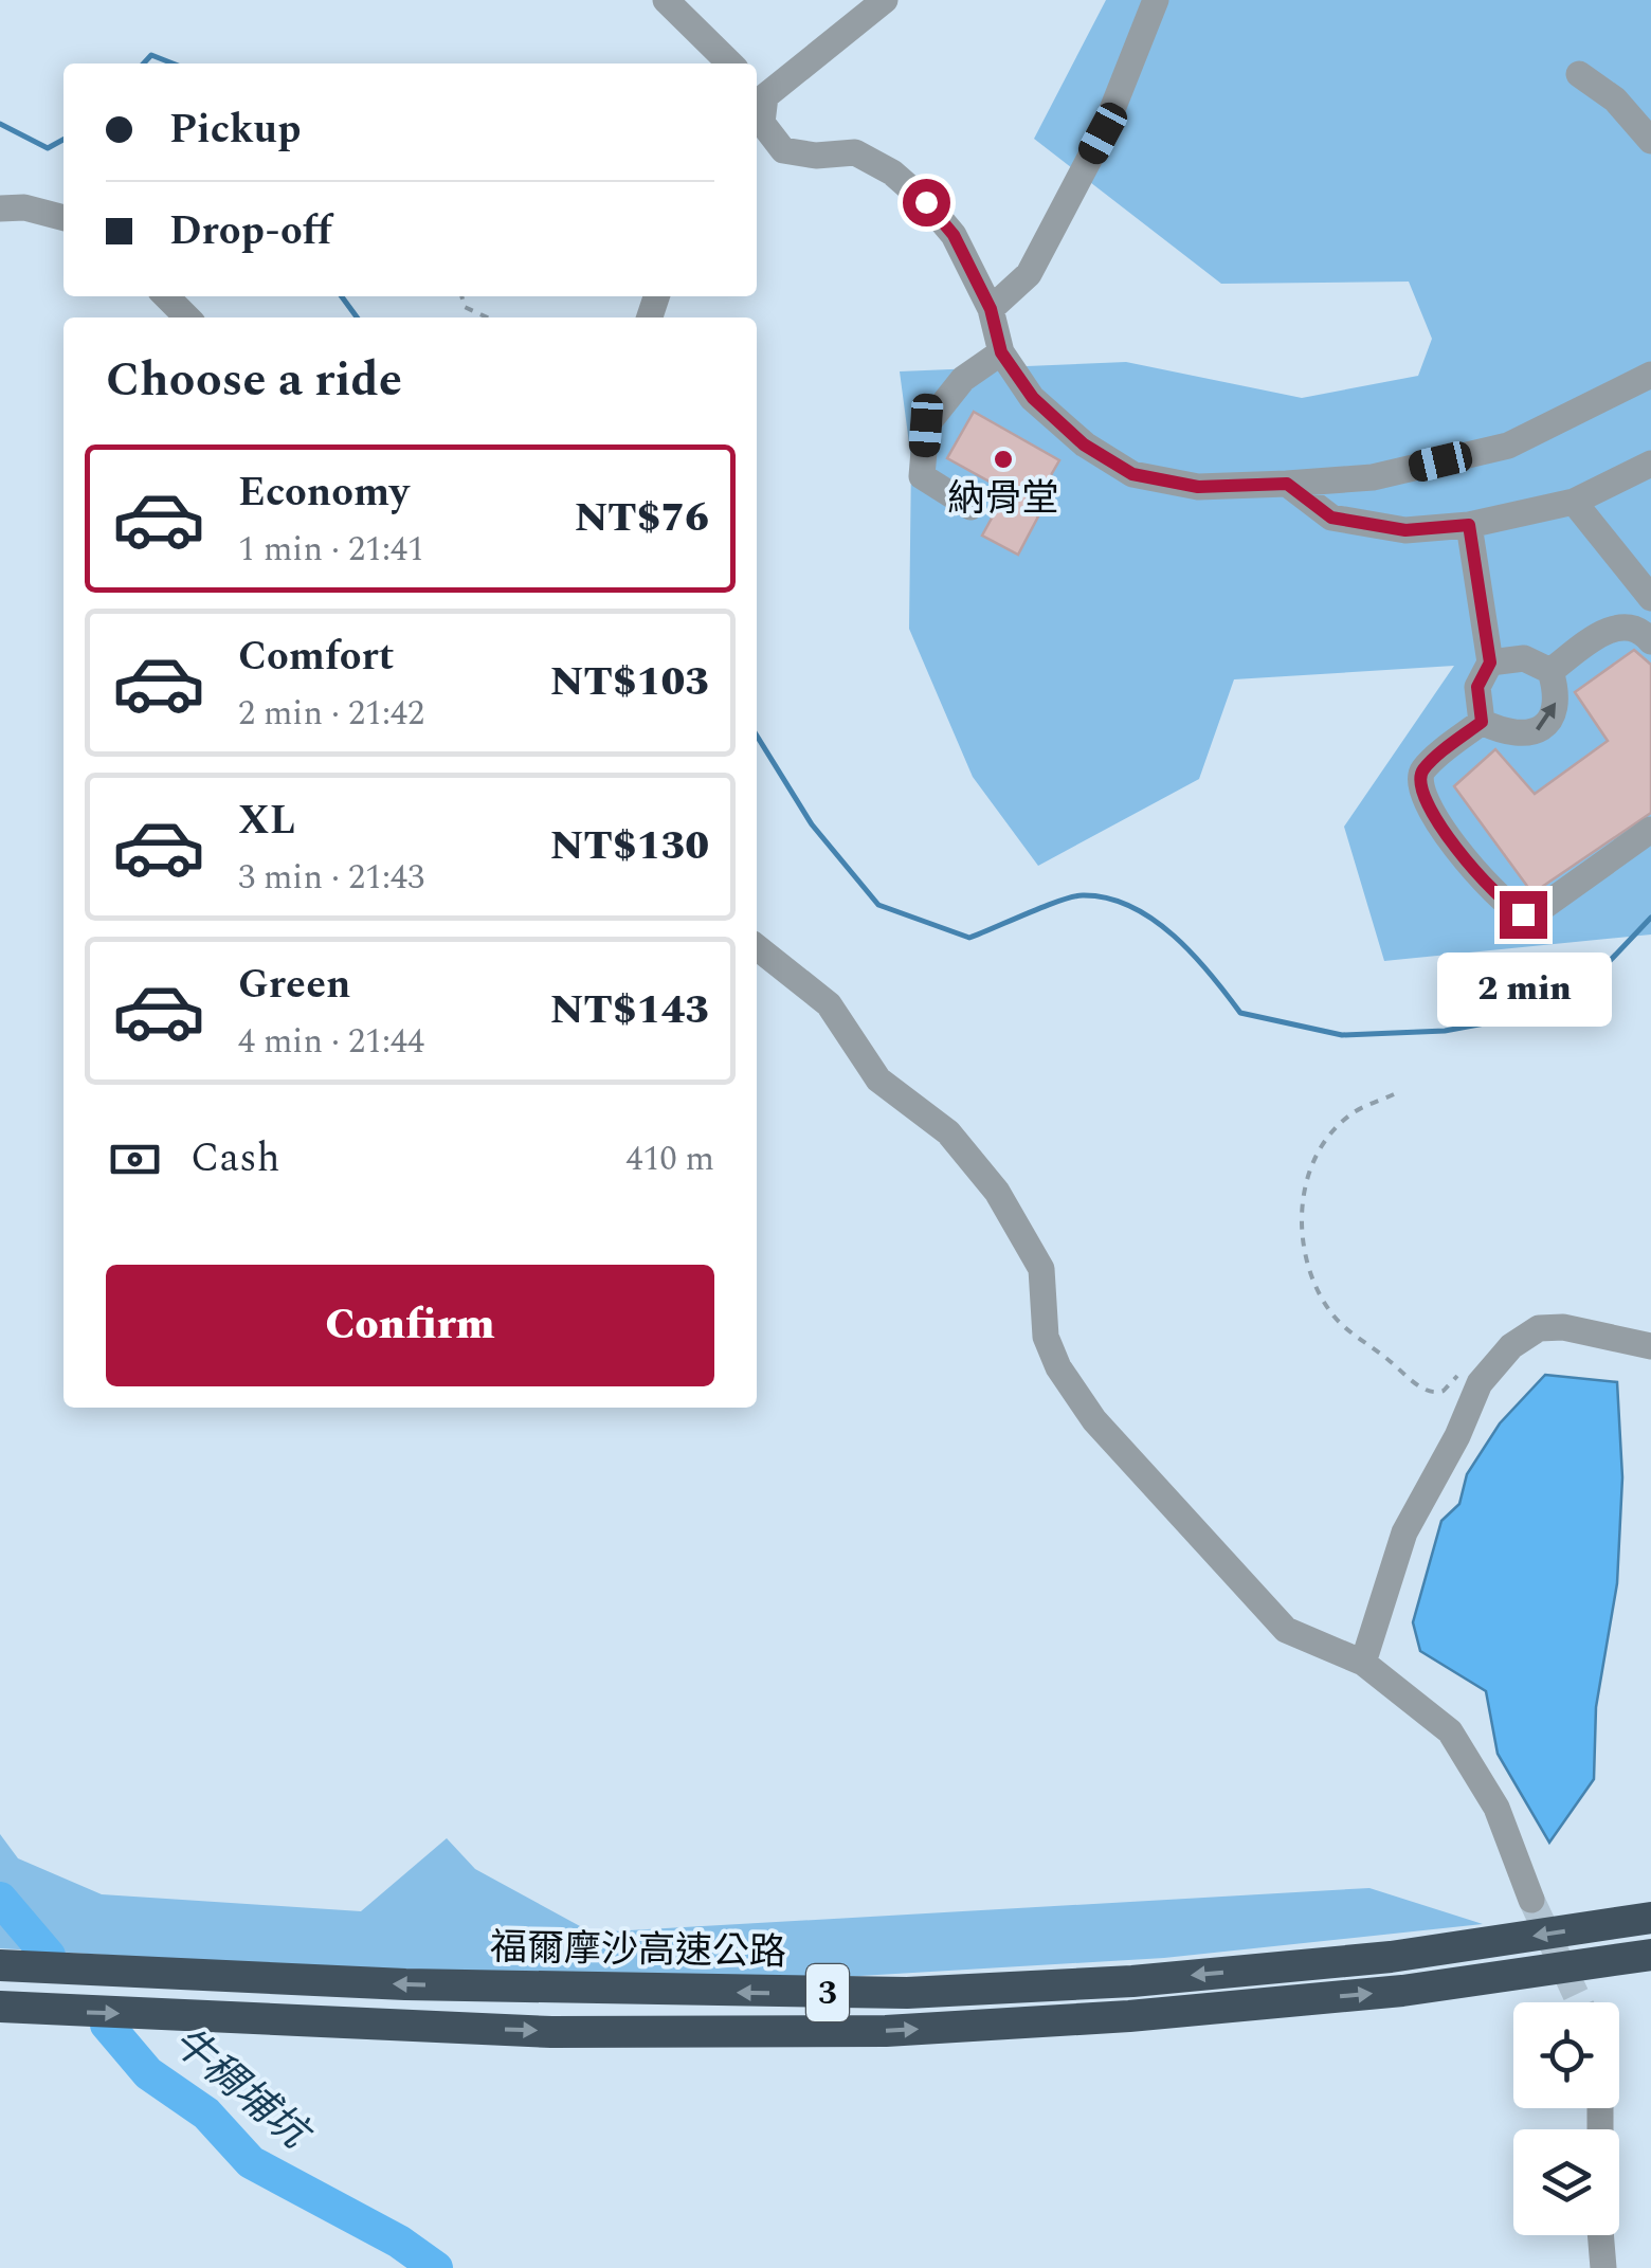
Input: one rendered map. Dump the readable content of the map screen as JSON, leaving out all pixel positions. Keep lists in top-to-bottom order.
{
  "streets": {
    "highway": ["福爾摩沙高速公路", "3"]
  },
  "water": ["牛稠埔坑"],
  "places": ["納骨堂"],
  "page": {
    "banner": ["Pickup", "Drop-off"],
    "heading": "Choose a ride",
    "list": [
      {
        "name": "Economy",
        "note": "1 min · 21:41",
        "value": "NT$76"
      },
      {
        "name": "Comfort",
        "note": "2 min · 21:42",
        "value": "NT$103"
      },
      {
        "name": "XL",
        "note": "3 min · 21:43",
        "value": "NT$130"
      },
      {
        "name": "Green",
        "note": "4 min · 21:44",
        "value": "NT$143"
      }
    ],
    "bubble": "2 min",
    "pay": ["Cash", "410 m"],
    "buttons": "Confirm"
  }
}
